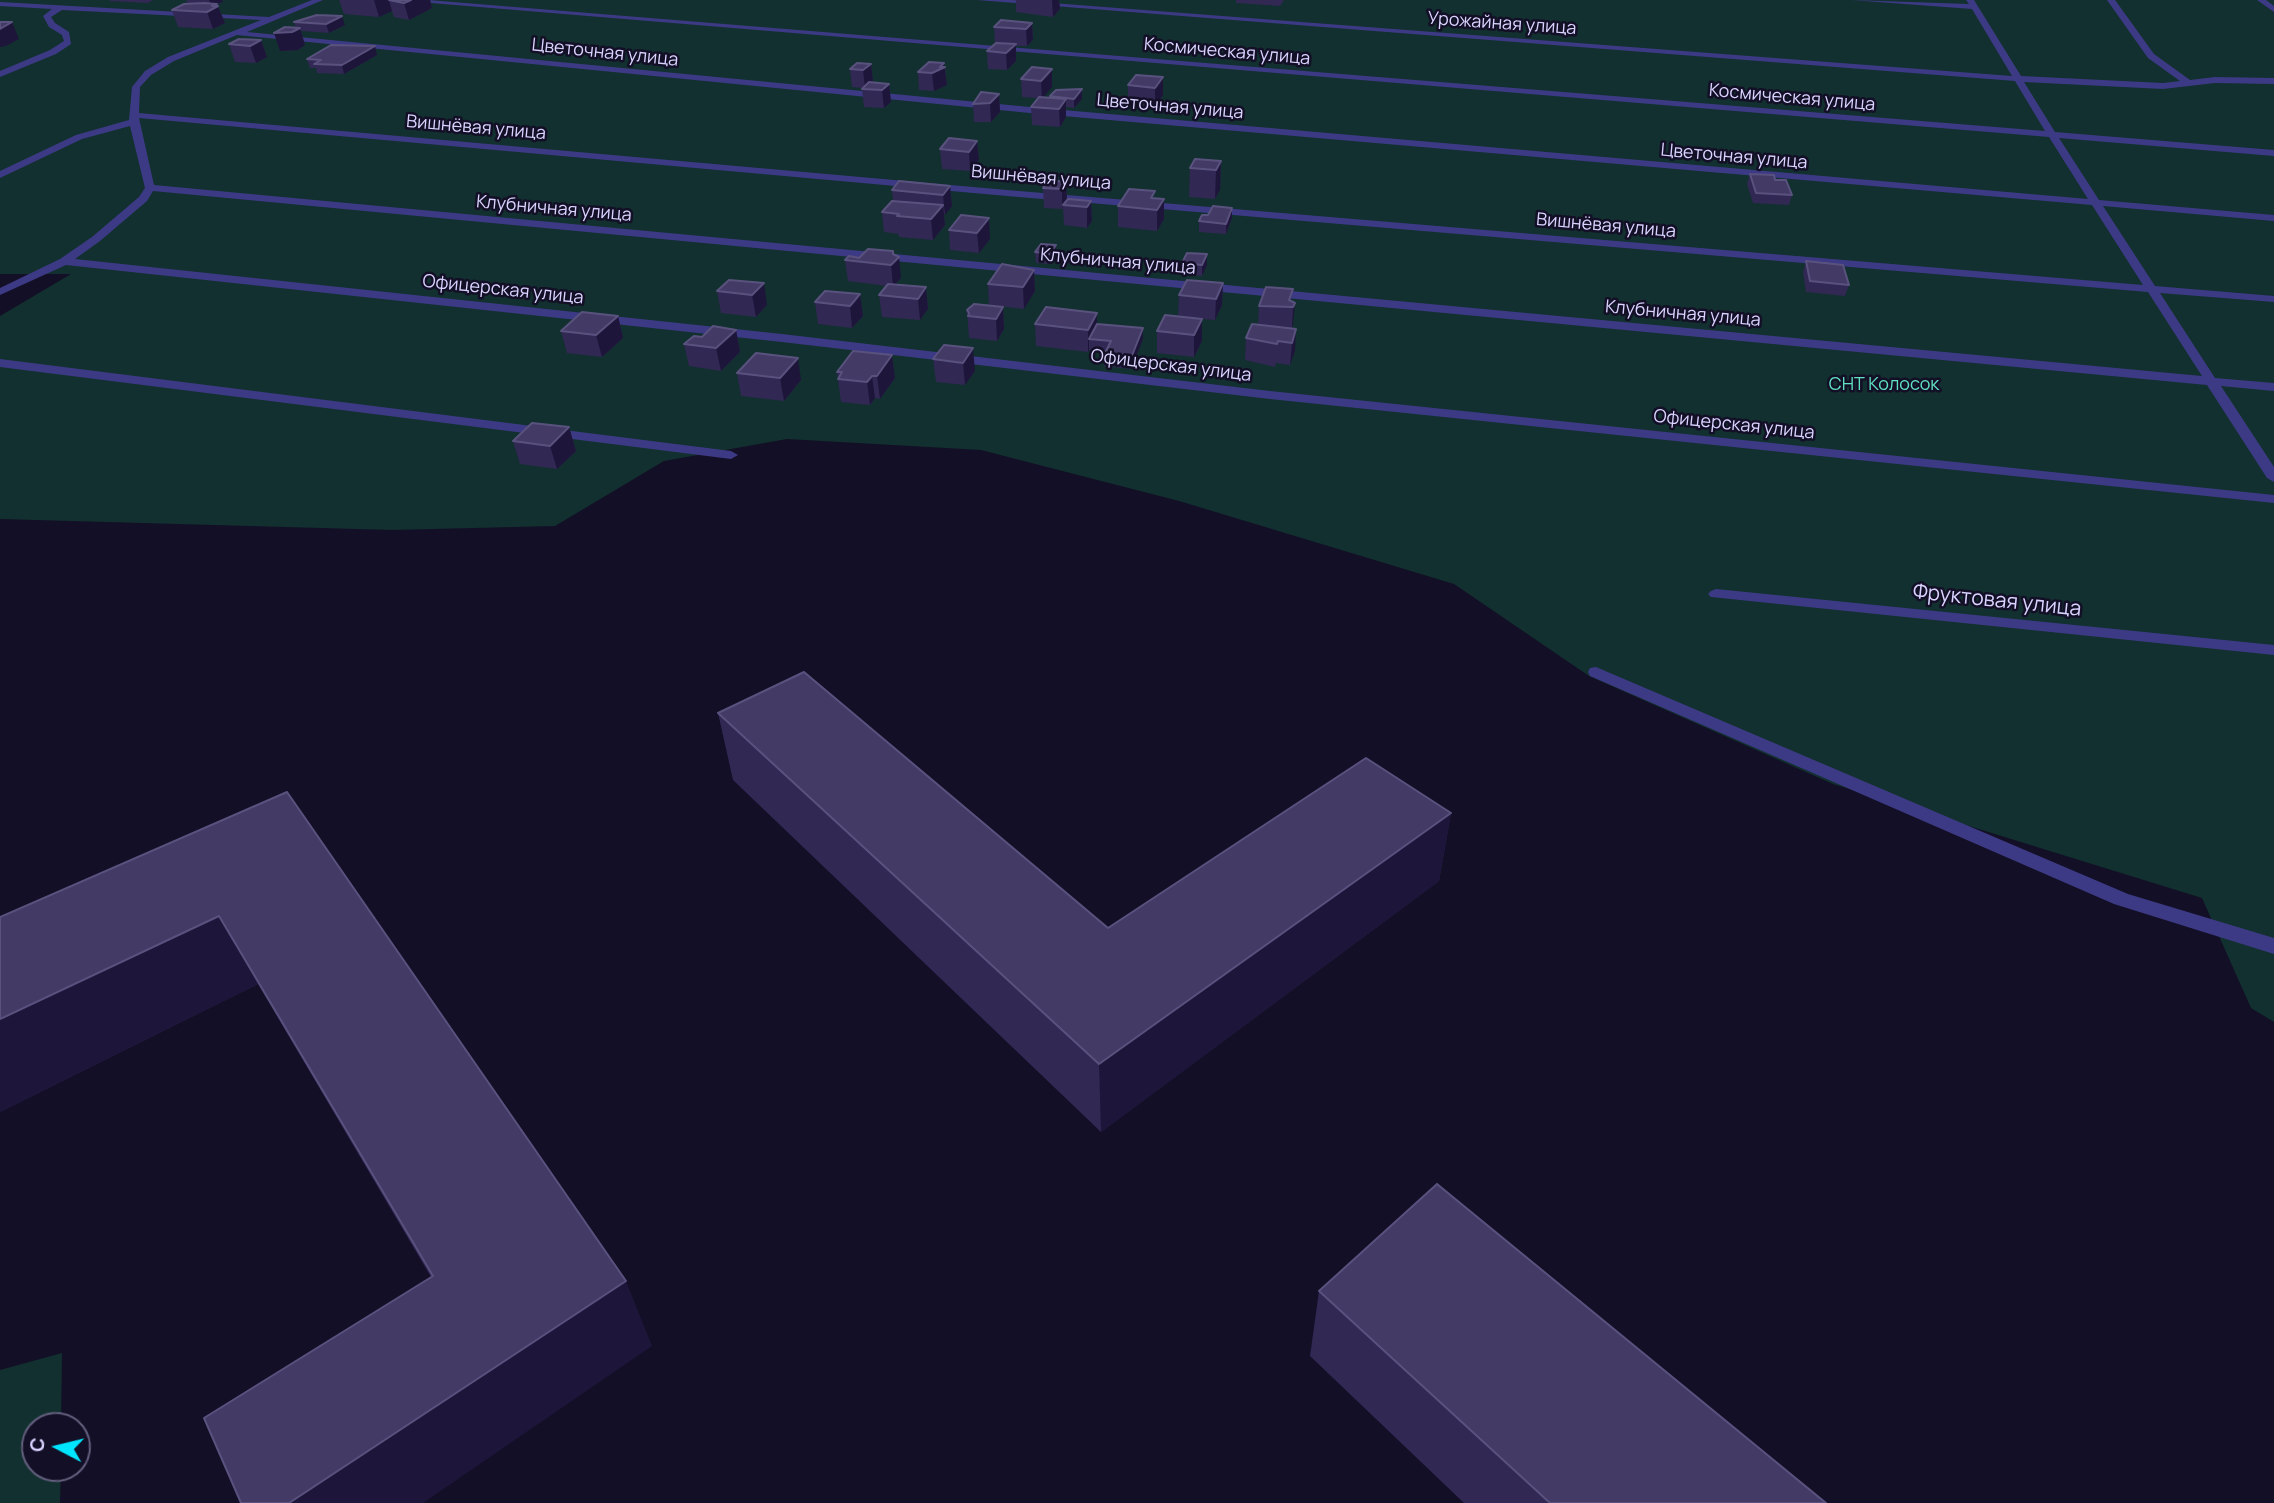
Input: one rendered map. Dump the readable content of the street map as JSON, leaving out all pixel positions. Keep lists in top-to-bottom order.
{
  "streets": {
    "street": [
      "Урожайная улица",
      "Космическая улица",
      "Цветочная улица",
      "Вишнёвая улица",
      "Клубничная улица",
      "Офицерская улица",
      "Фруктовая улица"
    ]
  },
  "parks": ["СНТ Колосок"],
  "north": "left"
}
